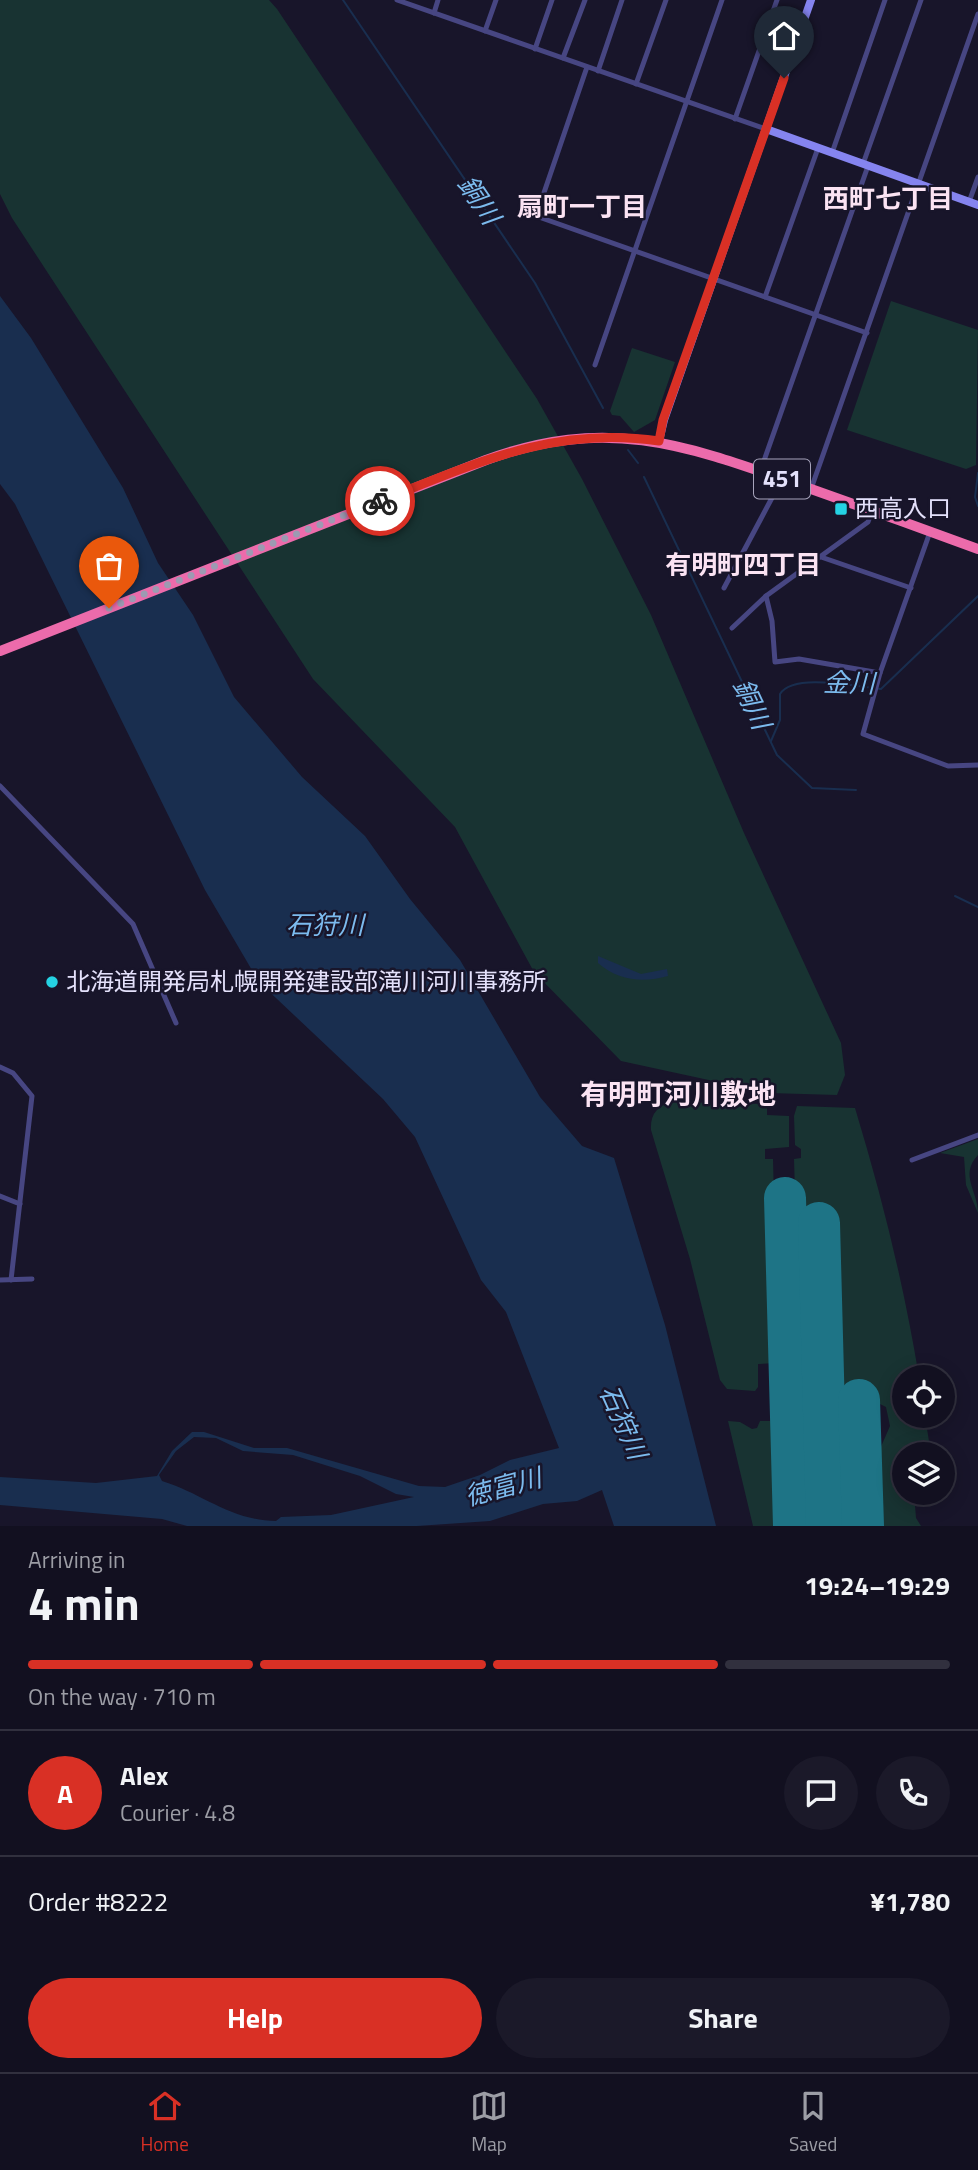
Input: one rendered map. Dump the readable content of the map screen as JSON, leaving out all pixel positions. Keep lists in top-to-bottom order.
{
  "streets": {
    "highway": ["451"]
  },
  "districts": [
    "西町七丁目",
    "扇町一丁目",
    "有明町四丁目",
    "有明町河川敷地"
  ],
  "water": [
    "銅川",
    "金川",
    "石狩川",
    "徳富川"
  ],
  "places": {
    "transit": ["西高入口"],
    "other": ["北海道開発局札幌開発建設部滝川河川事務所"]
  },
  "page": {
    "heading": ["4 min", "Arriving in", "19:24–19:29"],
    "panel": [
      "Alex",
      "Courier · 4.8",
      "Order #8222",
      "¥1,780"
    ],
    "bar": "On the way · 710 m",
    "round": "A",
    "buttons": ["Help", "Share"],
    "tabs": ["Home", "Map", "Saved"]
  }
}
